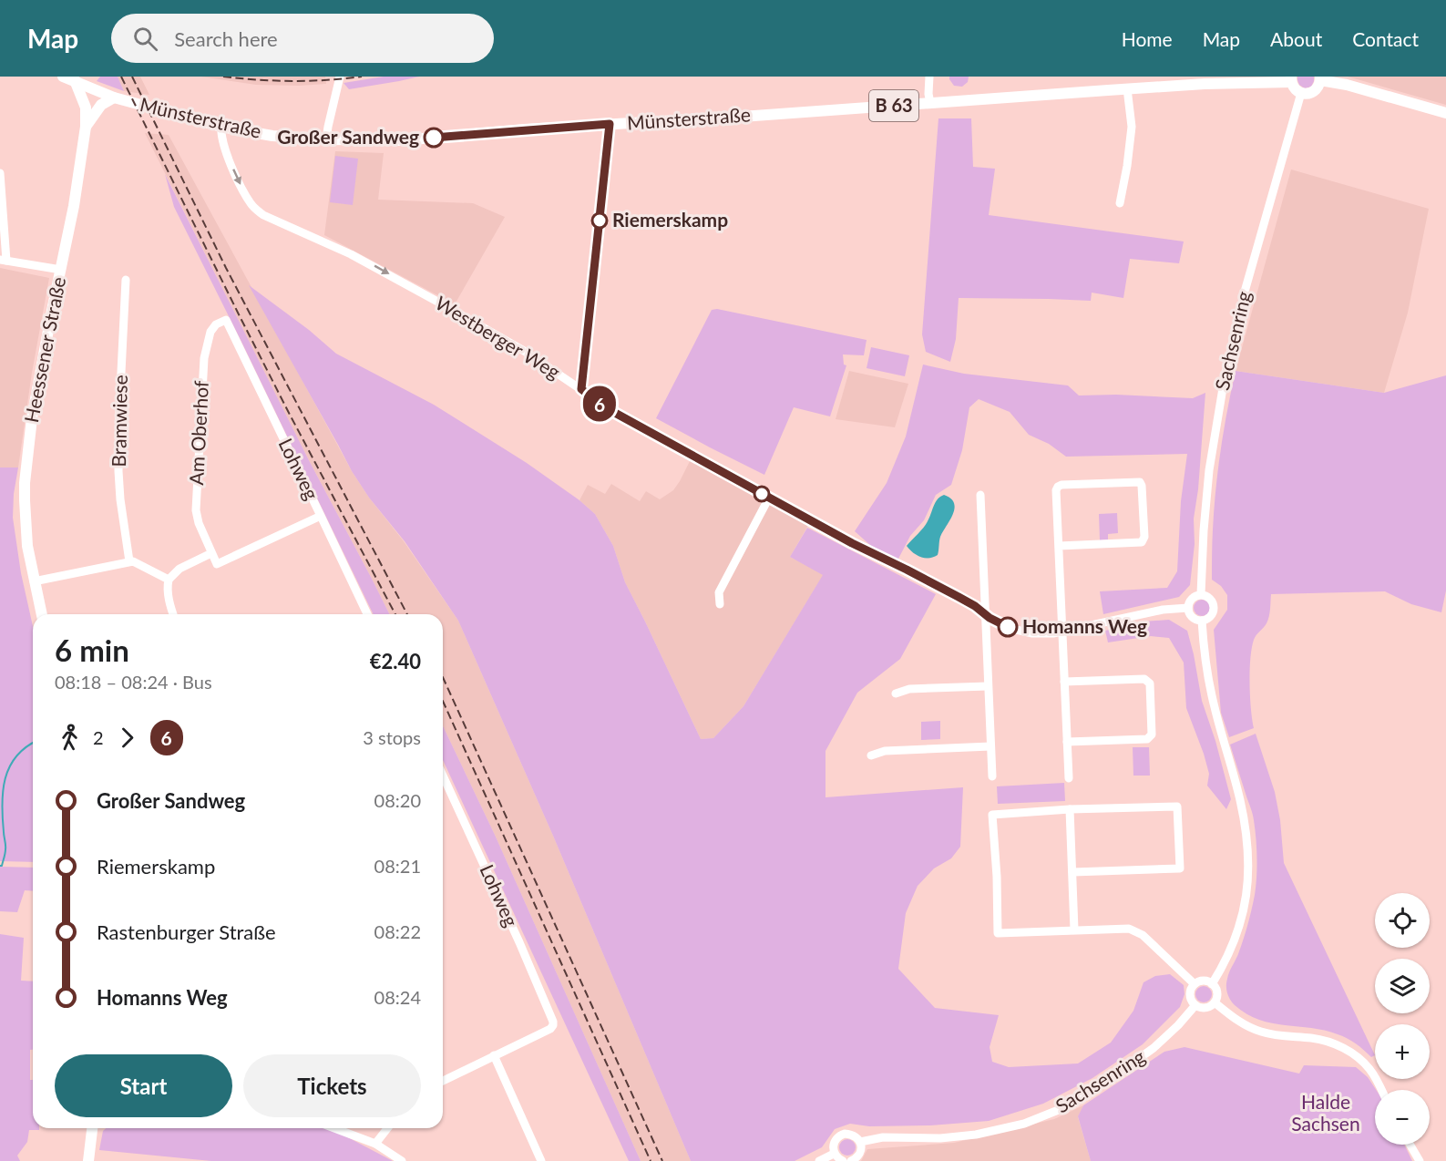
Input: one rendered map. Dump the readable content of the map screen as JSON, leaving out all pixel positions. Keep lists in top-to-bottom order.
{
  "streets": {
    "main road": ["B 63", "Münsterstraße", "Heessener Straße"],
    "street": [
      "Westberger Weg",
      "Sachsenring",
      "Bramwiese",
      "Am Oberhof",
      "Lohweg"
    ]
  },
  "crossings": [
    ["Münsterstraße", "Westberger Weg"],
    ["Münsterstraße", "Heessener Straße"],
    ["Westberger Weg", "Sachsenring"],
    ["Am Oberhof", "Lohweg"]
  ],
  "one_way": ["Westberger Weg"],
  "parks": ["Halde Sachsen"],
  "places": ["Großer Sandweg", "Riemerskamp", "Homanns Weg"],
  "lines": ["bus line 6"],
  "page": {
    "header": "Map",
    "search": "Search here",
    "nav": [
      "Home",
      "Map",
      "About",
      "Contact"
    ],
    "on_map": "6",
    "heading": ["6 min", "08:18 – 08:24 · Bus", "€2.40"],
    "legs": ["2", "6", "3 stops"],
    "list": [
      {
        "name": "Großer Sandweg",
        "value": "08:20"
      },
      {
        "name": "Riemerskamp",
        "value": "08:21"
      },
      {
        "name": "Rastenburger Straße",
        "value": "08:22"
      },
      {
        "name": "Homanns Weg",
        "value": "08:24"
      }
    ],
    "map_buttons": ["+", "−"],
    "buttons": ["Start", "Tickets"]
  }
}
